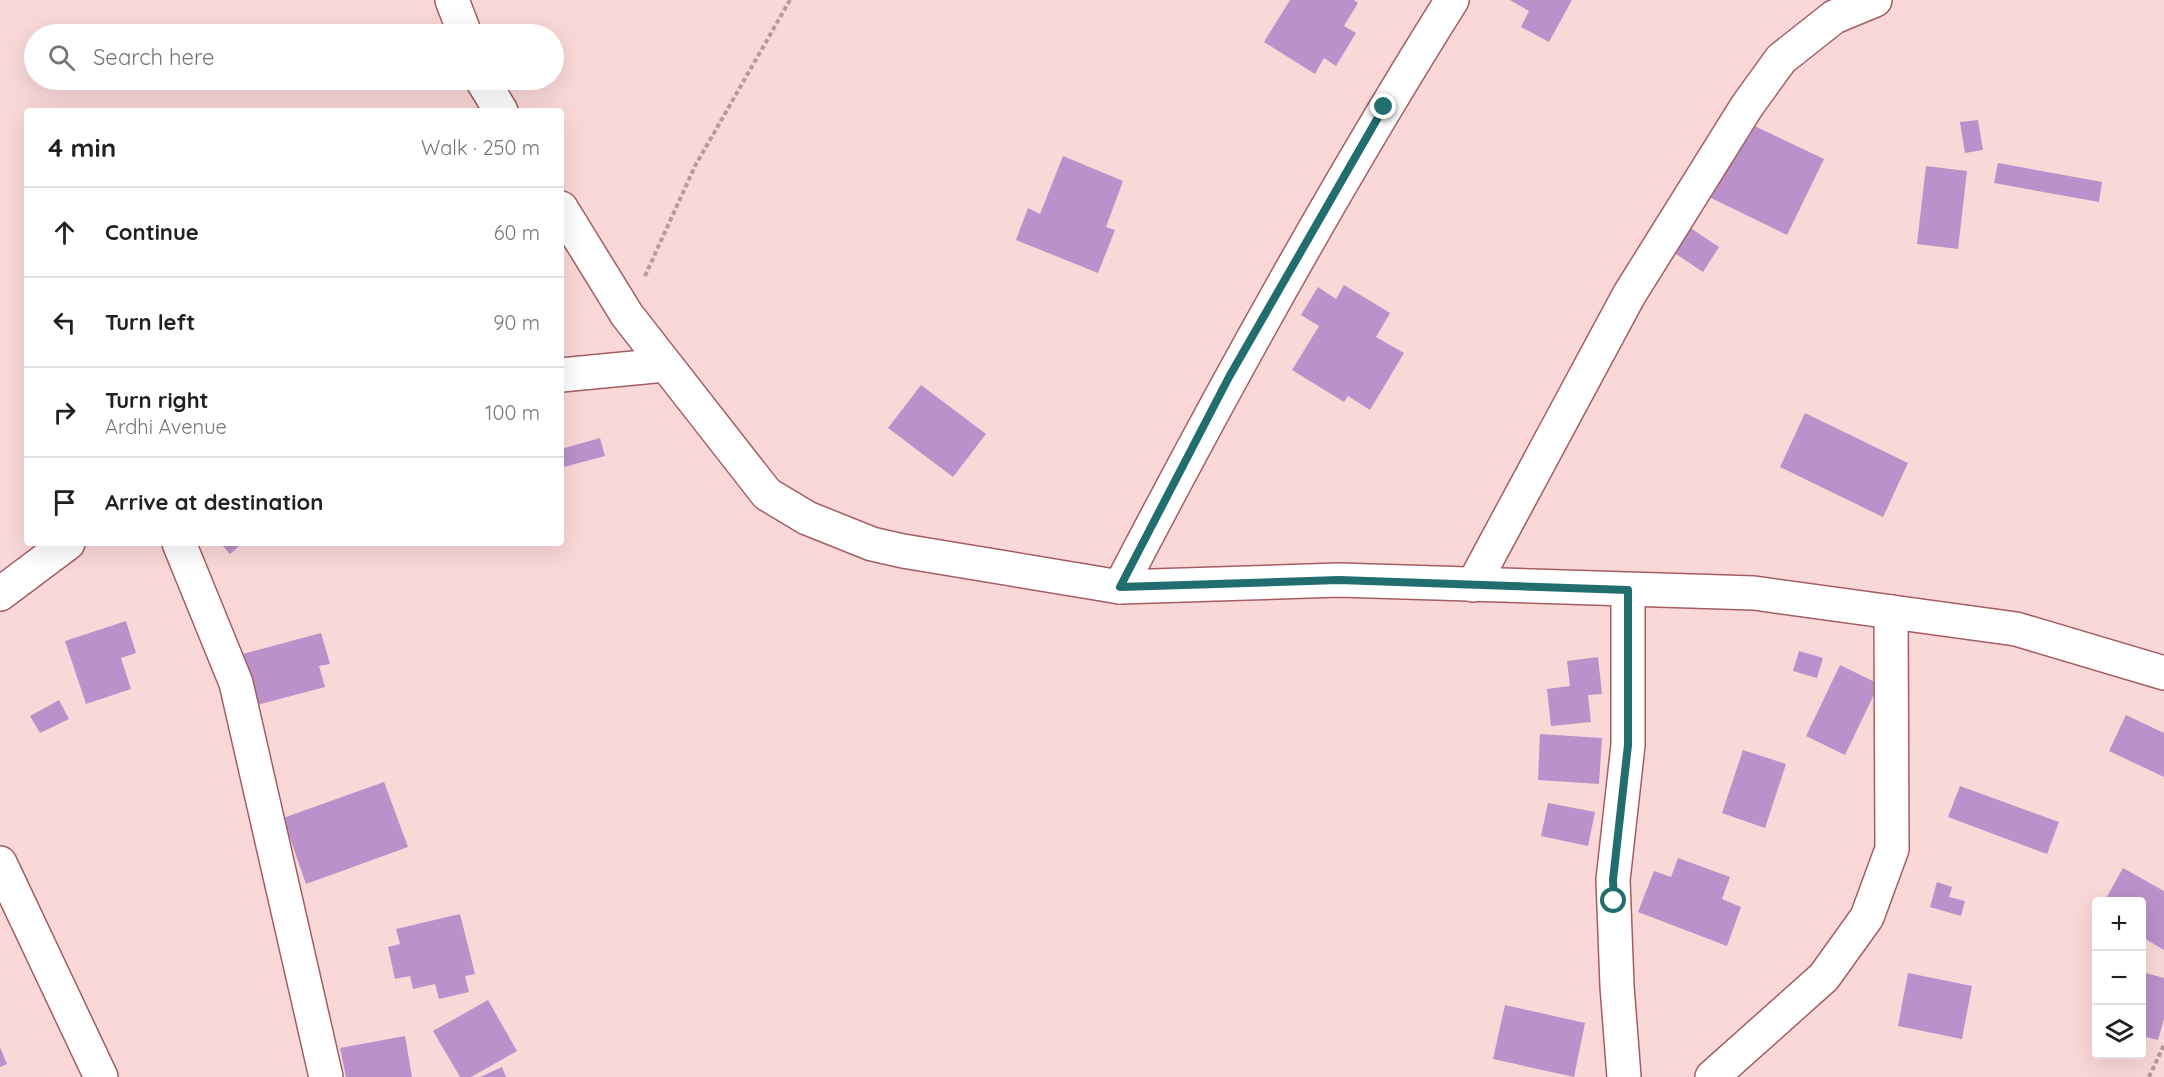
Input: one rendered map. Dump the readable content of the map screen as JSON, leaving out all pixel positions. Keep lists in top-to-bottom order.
{
  "page": {
    "search": "Search here",
    "heading": ["4 min", "Walk · 250 m"],
    "list": [
      ["Continue", "60 m"],
      ["Turn left", "90 m"],
      ["Turn right", "Ardhi Avenue", "100 m"],
      "Arrive at destination"
    ],
    "map_buttons": ["+", "−"]
  }
}
